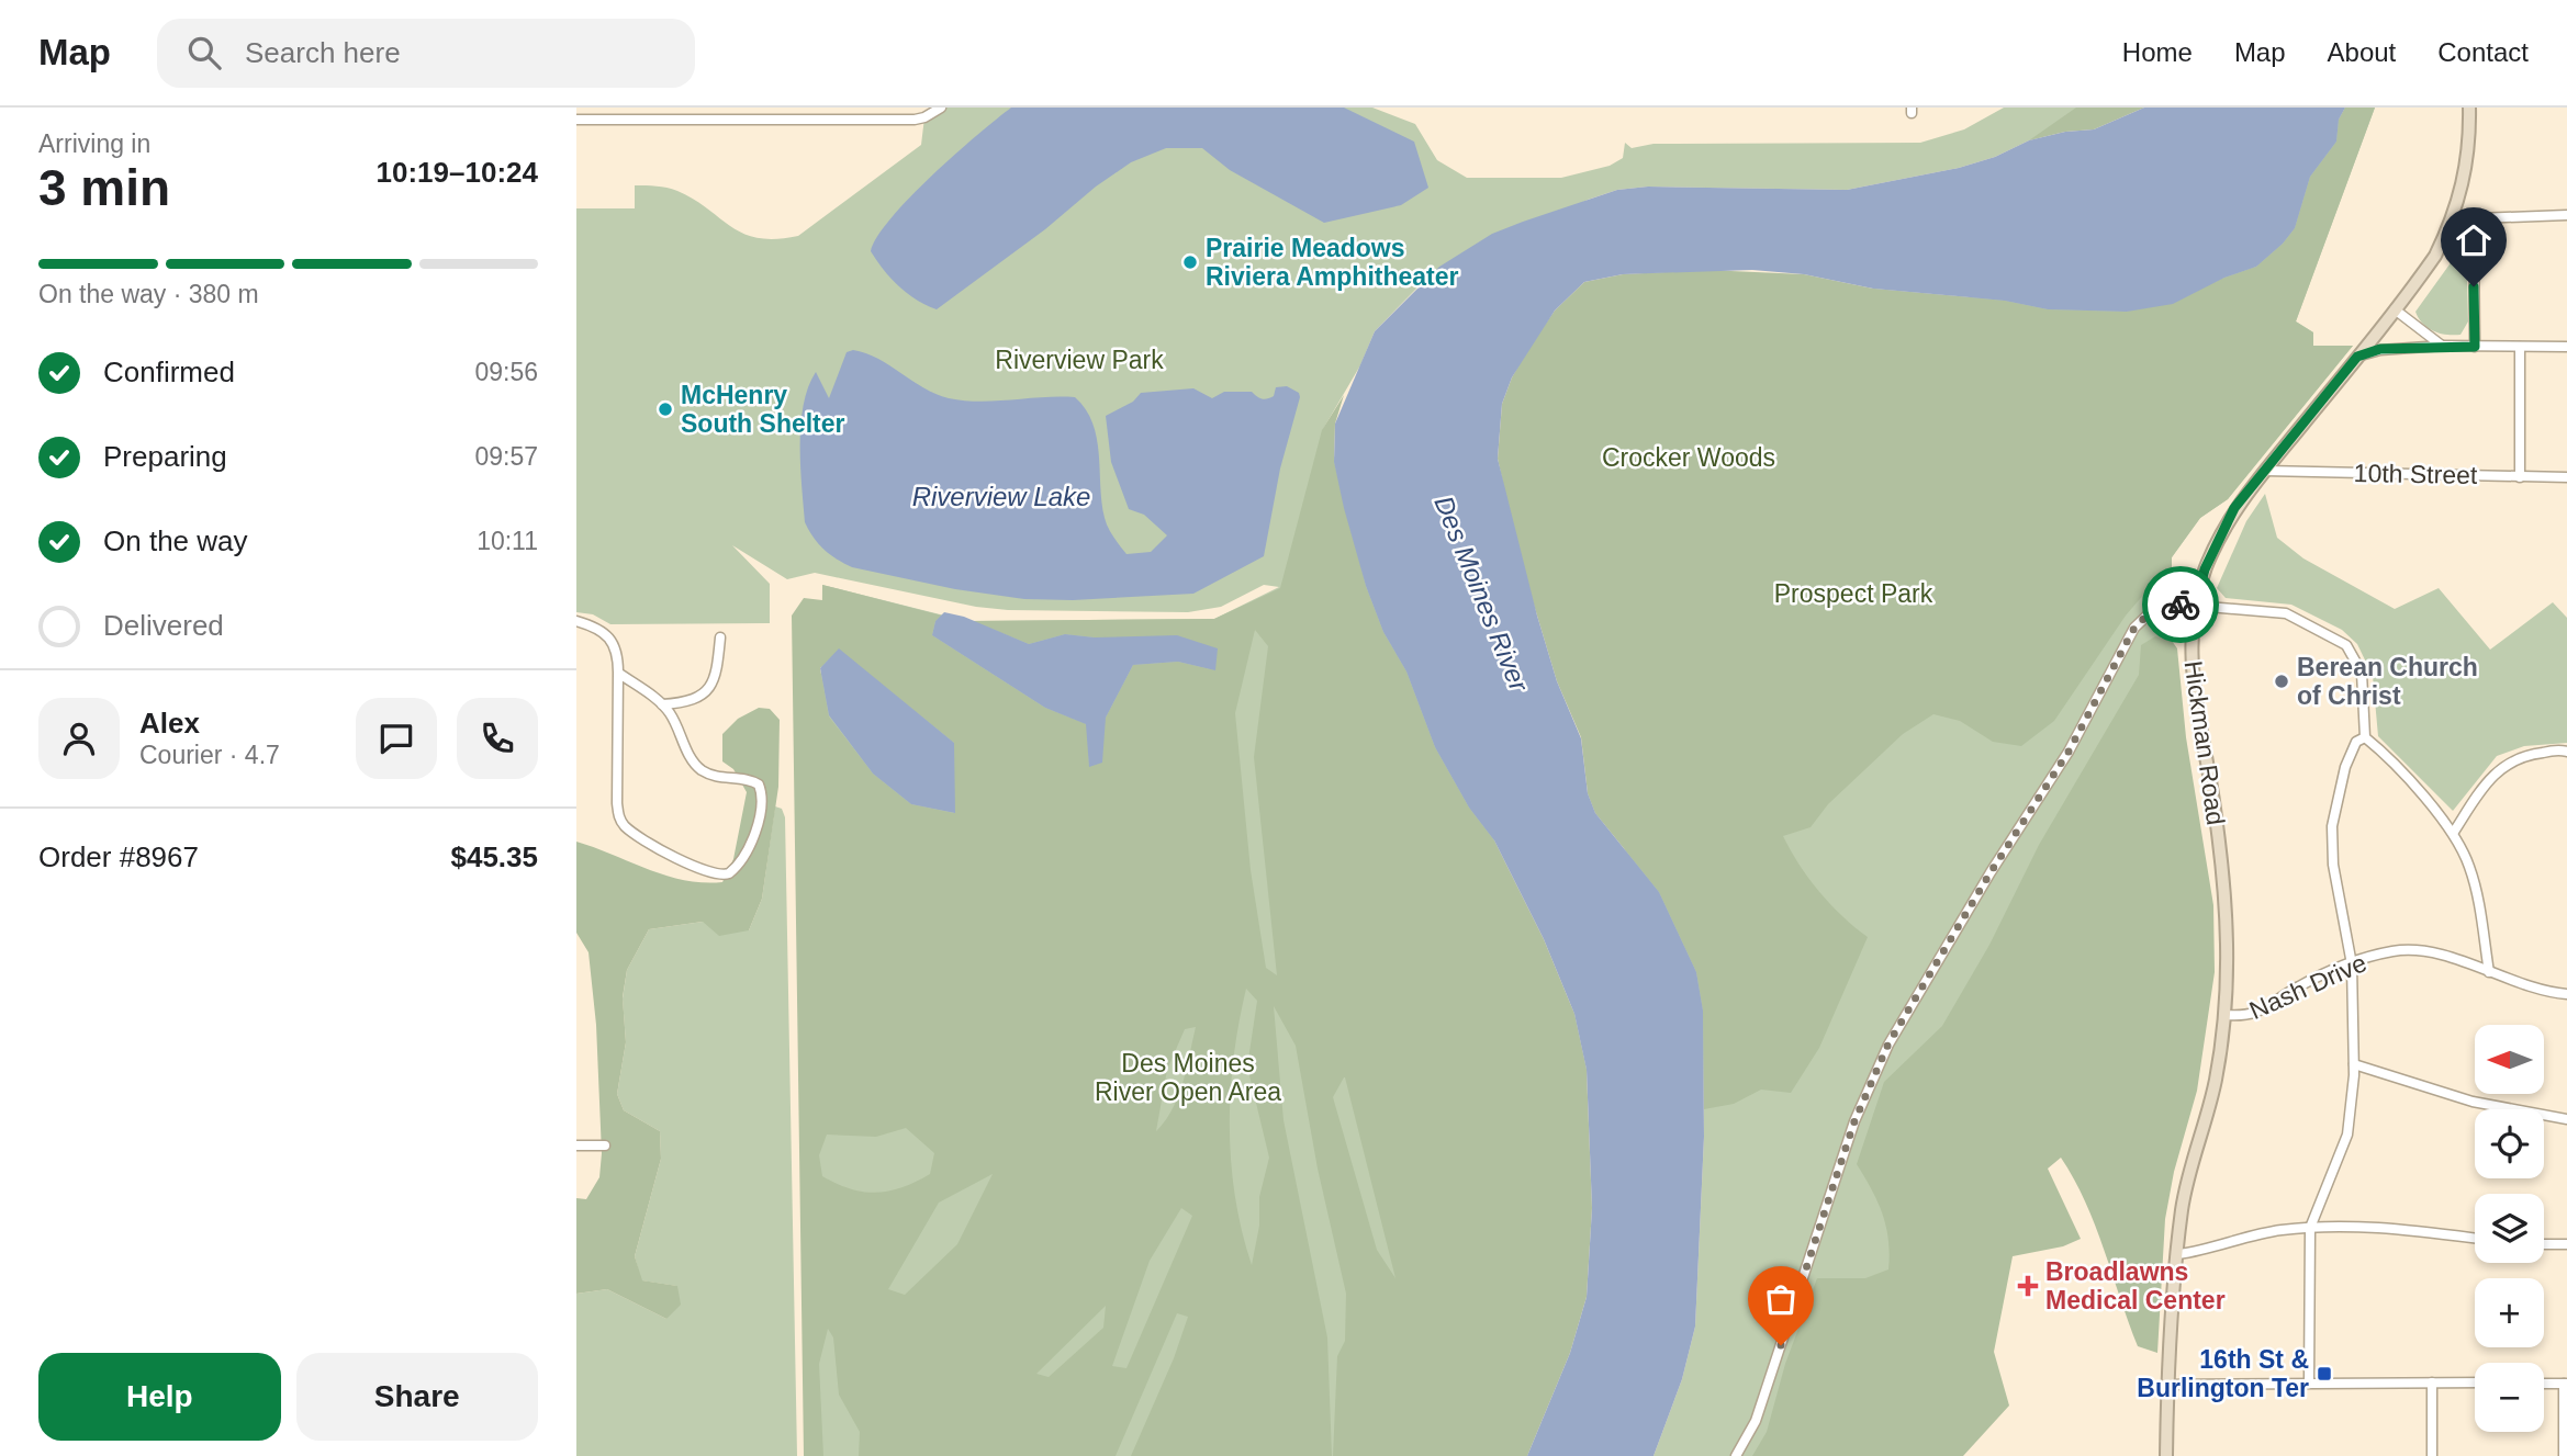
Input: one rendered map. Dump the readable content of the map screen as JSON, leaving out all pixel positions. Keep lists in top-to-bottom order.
{
  "streets": {
    "main road": ["Hickman Road"],
    "street": ["10th Street", "Nash Drive"]
  },
  "crossings": [
    ["10th Street", "Hickman Road"],
    ["Hickman Road", "Nash Drive"]
  ],
  "water": ["Riverview Lake", "Des Moines River"],
  "parks": [
    "Riverview Park",
    "Crocker Woods",
    "Prospect Park",
    "Des Moines River Open Area"
  ],
  "places": {
    "other": ["Prairie Meadows Riviera Amphitheater", "McHenry South Shelter", "Berean Church of Christ"],
    "health": ["Broadlawns Medical Center"],
    "transit": ["16th St & Burlington Ter"]
  },
  "north": "left",
  "page": {
    "header": "Map",
    "search": "Search here",
    "nav": [
      "Home",
      "Map",
      "About",
      "Contact"
    ],
    "heading": ["3 min", "Arriving in", "10:19–10:24"],
    "panel": [
      "Alex",
      "Courier · 4.7",
      "Order #8967",
      "$45.35"
    ],
    "bar": "On the way · 380 m",
    "list": [
      ["Confirmed", "09:56"],
      ["Preparing", "09:57"],
      ["On the way", "10:11"],
      "Delivered"
    ],
    "map_buttons": ["+", "−"],
    "buttons": ["Help", "Share"]
  }
}
